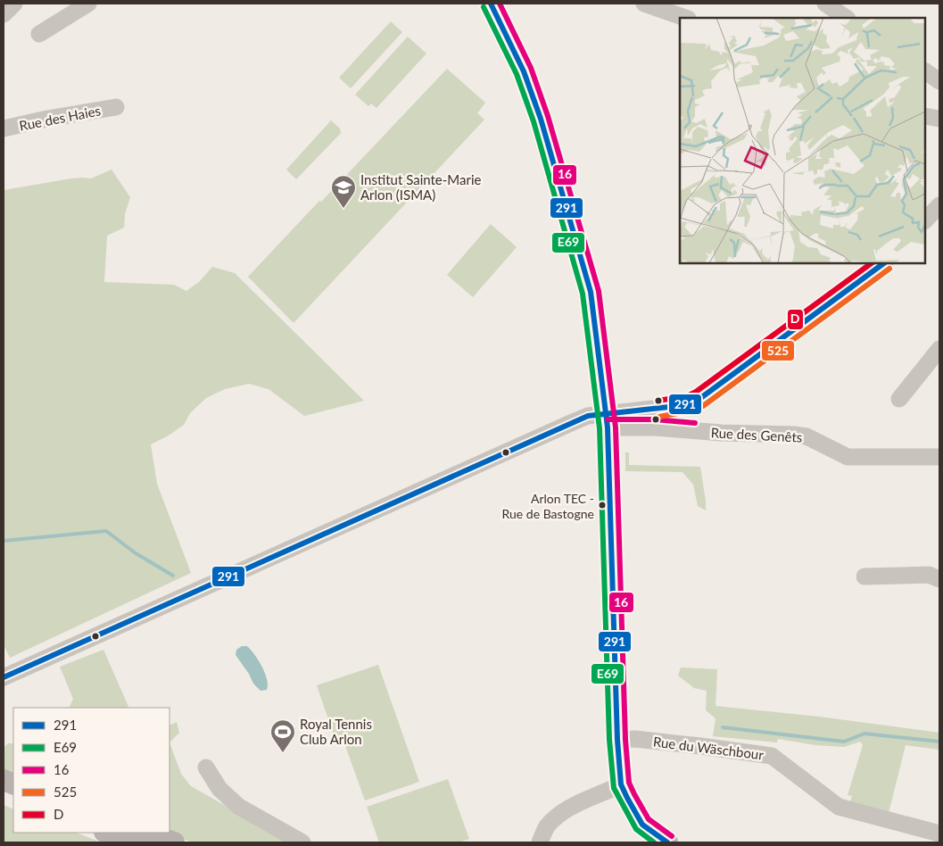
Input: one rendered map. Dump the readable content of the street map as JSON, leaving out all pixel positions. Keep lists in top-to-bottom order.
{
  "streets": {
    "street": ["Rue des Haies", "Rue des Genêts", "Rue du Wäschbour"]
  },
  "places": {
    "school or university": ["Institut Sainte-Marie Arlon (ISMA)"],
    "other": ["Arlon TEC - Rue de Bastogne"],
    "sports": ["Royal Tennis Club Arlon"]
  },
  "lines": [
    "transit line 291",
    "transit line 16",
    "transit line E69",
    "transit line D",
    "transit line 525"
  ],
  "legend": [
    "291",
    "E69",
    "16",
    "525",
    "D"
  ]
}
